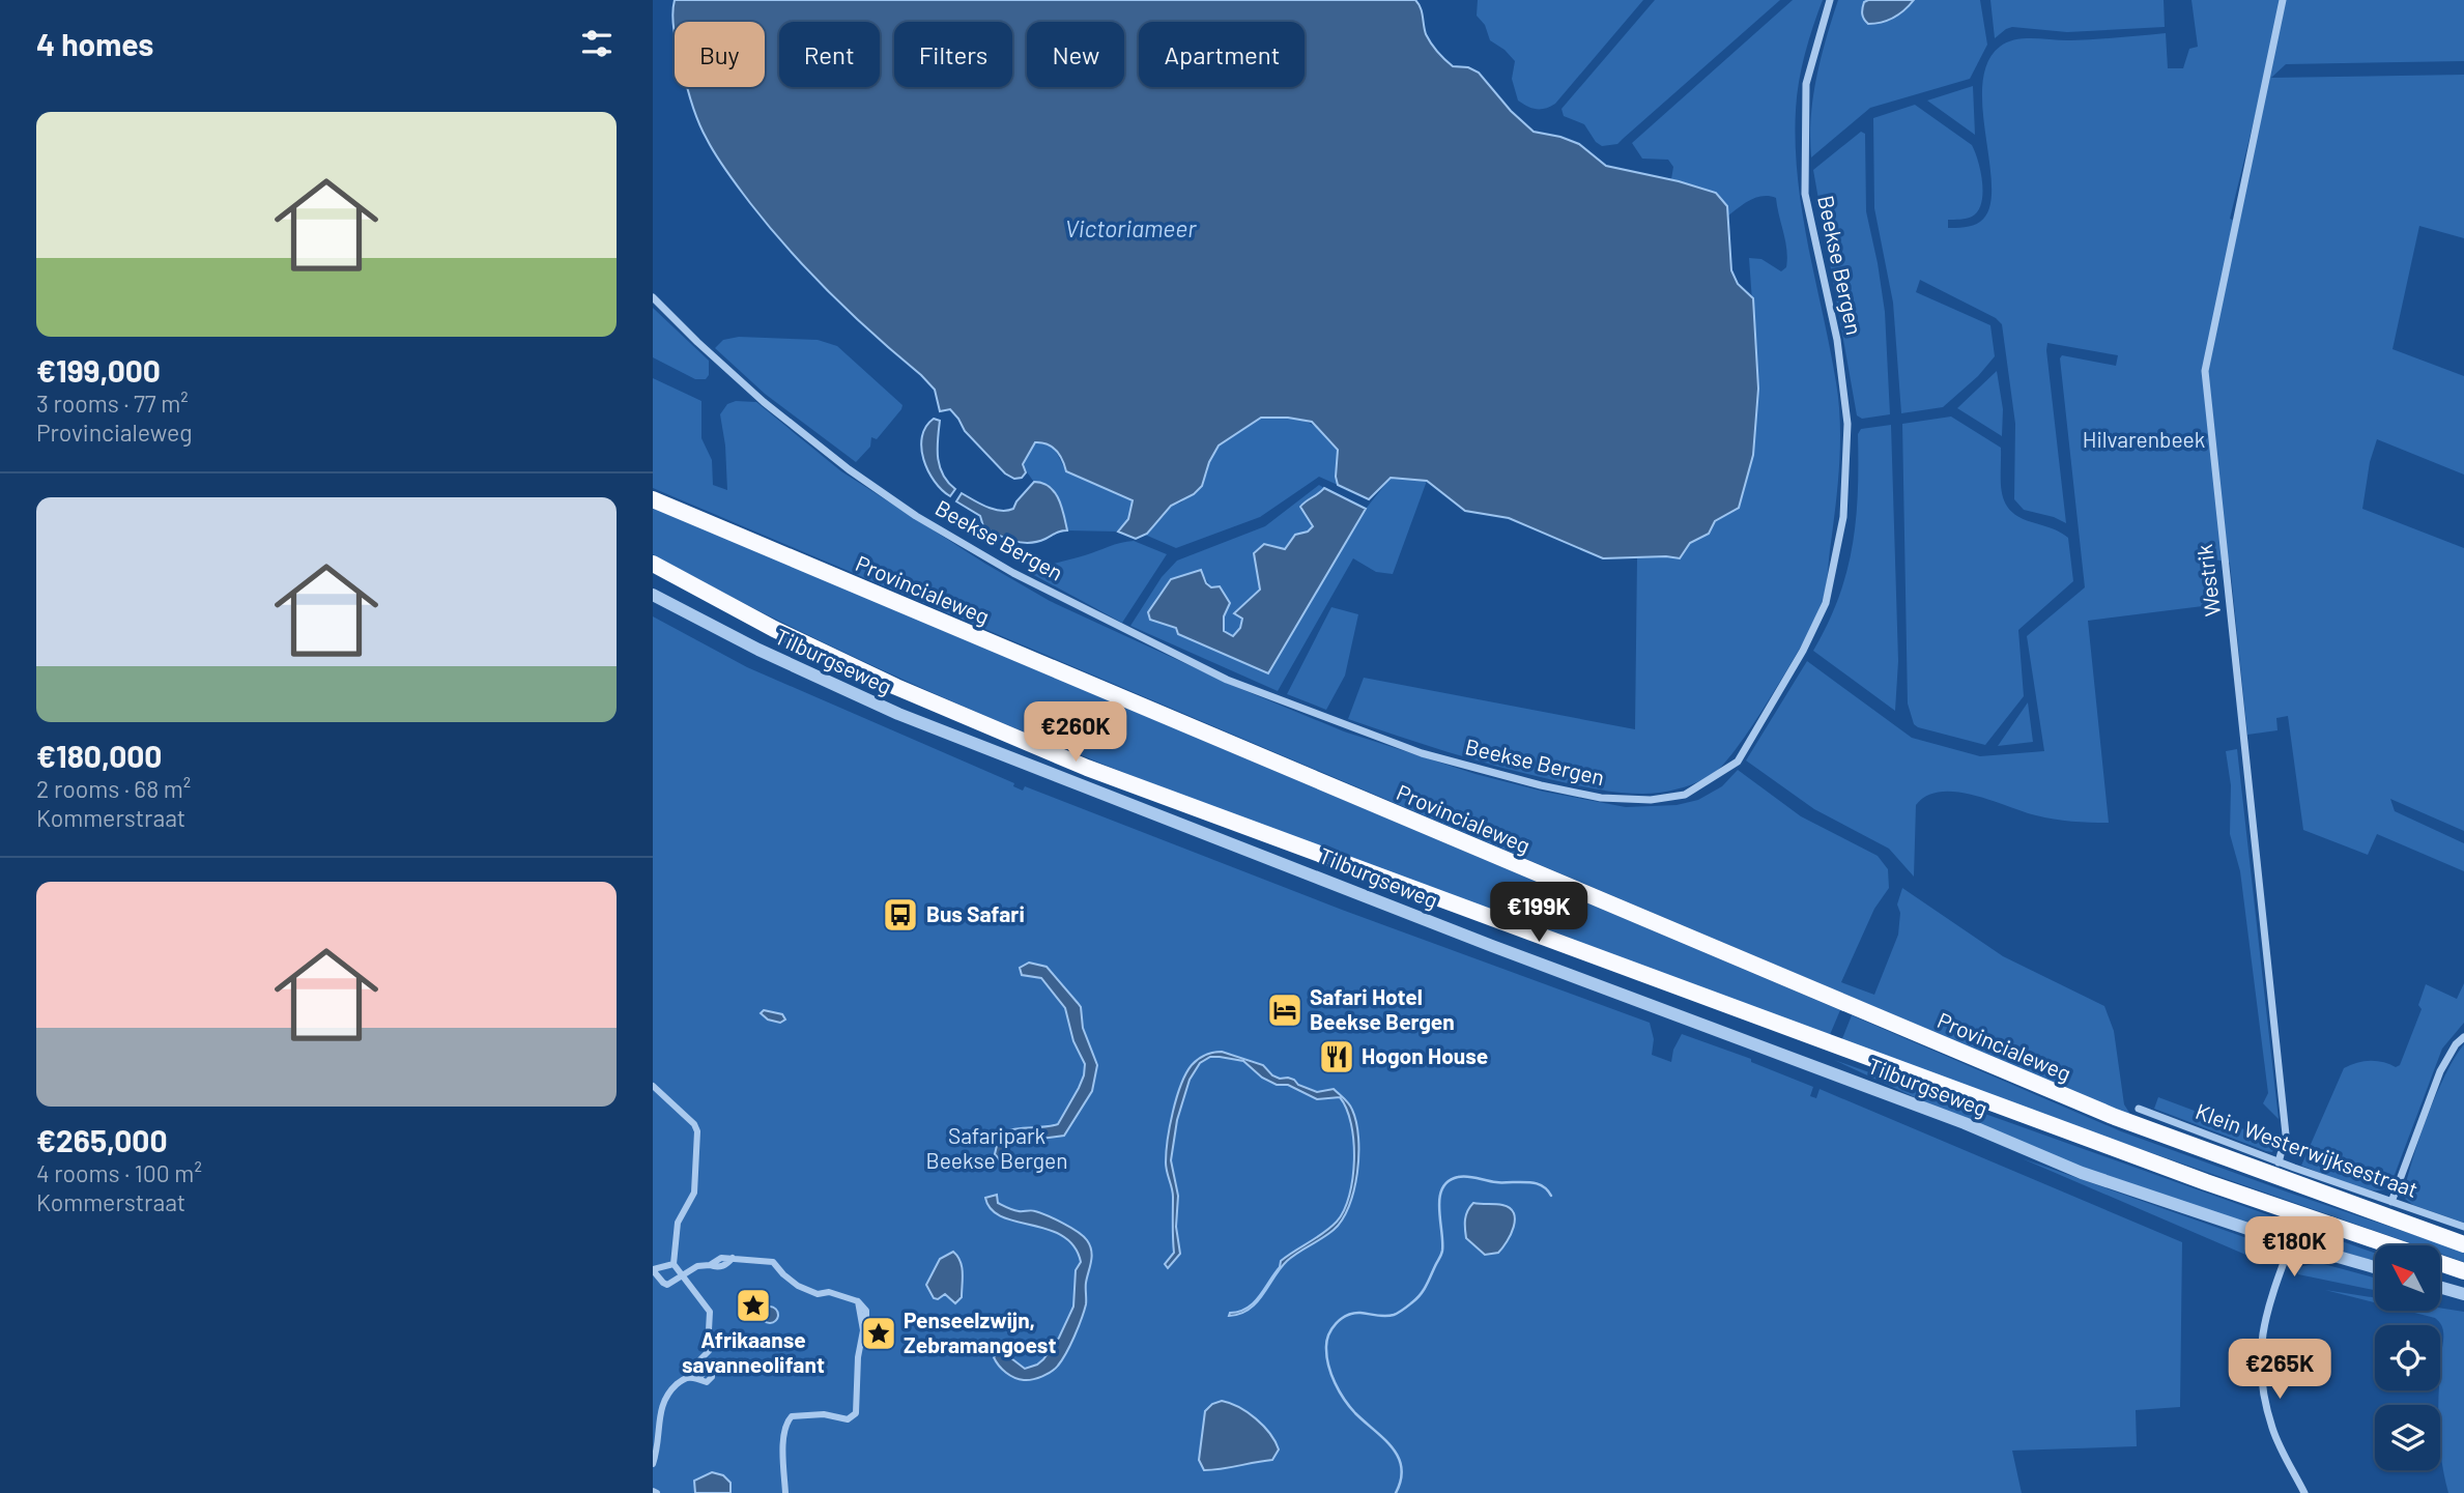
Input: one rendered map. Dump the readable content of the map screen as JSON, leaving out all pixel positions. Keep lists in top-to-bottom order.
{
  "streets": {
    "highway": ["Provincialeweg"],
    "street": [
      "Beekse Bergen",
      "Westrik",
      "Tilburgseweg",
      "Klein Westerwijksestraat"
    ]
  },
  "crossings": [
    ["Westrik", "Klein Westerwijksestraat"]
  ],
  "water": ["Victoriameer"],
  "parks": ["Hilvarenbeek", "Safaripark Beekse Bergen"],
  "places": {
    "bus stop": ["Bus Safari"],
    "hotel": ["Safari Hotel Beekse Bergen"],
    "restaurant": ["Hogon House"],
    "place": ["Afrikaanse savanneolifant", "Penseelzwijn, Zebramangoest"]
  },
  "north": "top left",
  "page": {
    "heading": "4 homes",
    "chip": [
      "Buy",
      "Rent",
      "Filters",
      "New",
      "Apartment"
    ],
    "list": [
      {
        "name": "€199,000",
        "note": "3 rooms · 77 m² · Provincialeweg"
      },
      {
        "name": "€180,000",
        "note": "2 rooms · 68 m² · Kommerstraat"
      },
      {
        "name": "€265,000",
        "note": "4 rooms · 100 m² · Kommerstraat"
      }
    ],
    "price": [
      "€260K",
      "€199K",
      "€180K",
      "€265K"
    ]
  }
}
